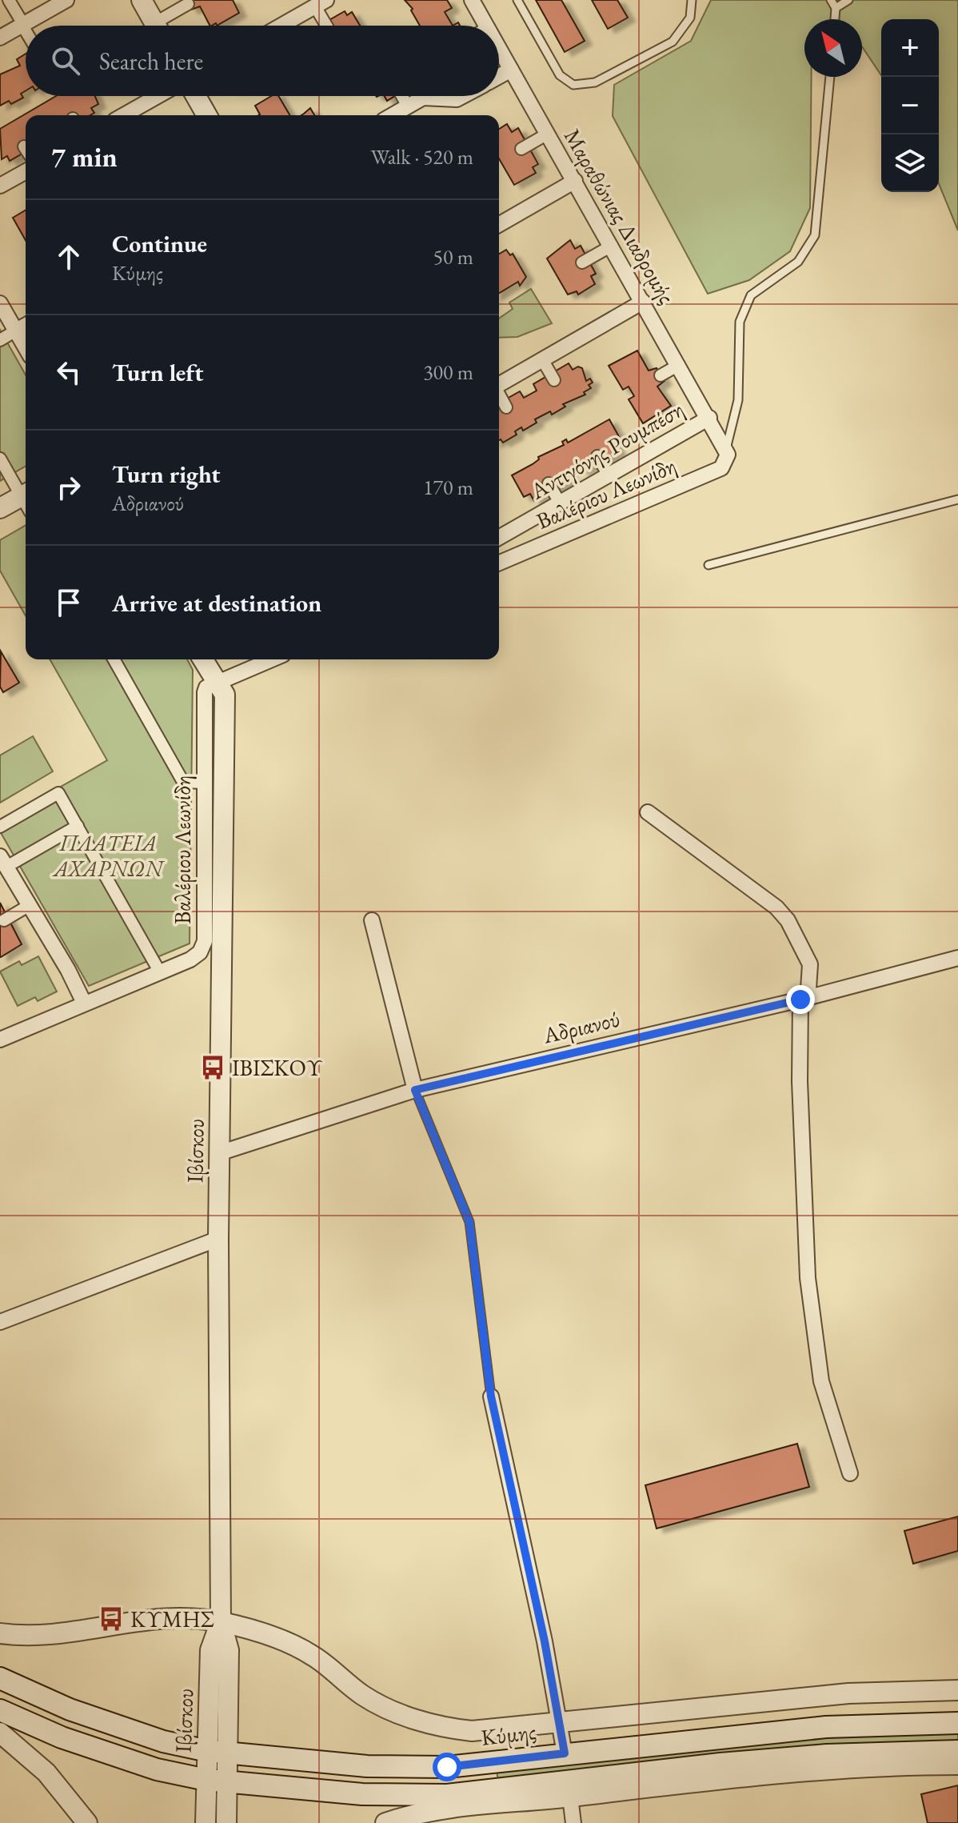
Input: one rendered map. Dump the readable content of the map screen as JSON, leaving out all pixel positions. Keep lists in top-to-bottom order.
{
  "streets": {
    "main road": ["Κύμης"],
    "street": [
      "Μαραθώνιας Διαδρομής",
      "Αντιγόνης Ρουμπέση",
      "Βαλέριου Λεωνίδη",
      "Αδριανού",
      "Ιβίσκου"
    ]
  },
  "crossings": [
    ["Μαραθώνιας Διαδρομής", "Αντιγόνης Ρουμπέση"],
    ["Μαραθώνιας Διαδρομής", "Βαλέριου Λεωνίδη"],
    ["Βαλέριου Λεωνίδη", "Ιβίσκου"],
    ["Αδριανού", "Ιβίσκου"],
    ["Ιβίσκου", "Κύμης"]
  ],
  "parks": ["ΠΛΑΤΕΙΑ ΑΧΑΡΝΩΝ"],
  "places": {
    "bus stop": ["ΙΒΙΣΚΟΥ", "ΚΥΜΗΣ"]
  },
  "north": "top left",
  "page": {
    "map_buttons": ["+", "−"],
    "search": "Search here",
    "heading": ["7 min", "Walk · 520 m"],
    "list": [
      ["Continue", "Κύμης", "50 m"],
      ["Turn left", "300 m"],
      ["Turn right", "Αδριανού", "170 m"],
      "Arrive at destination"
    ]
  }
}
